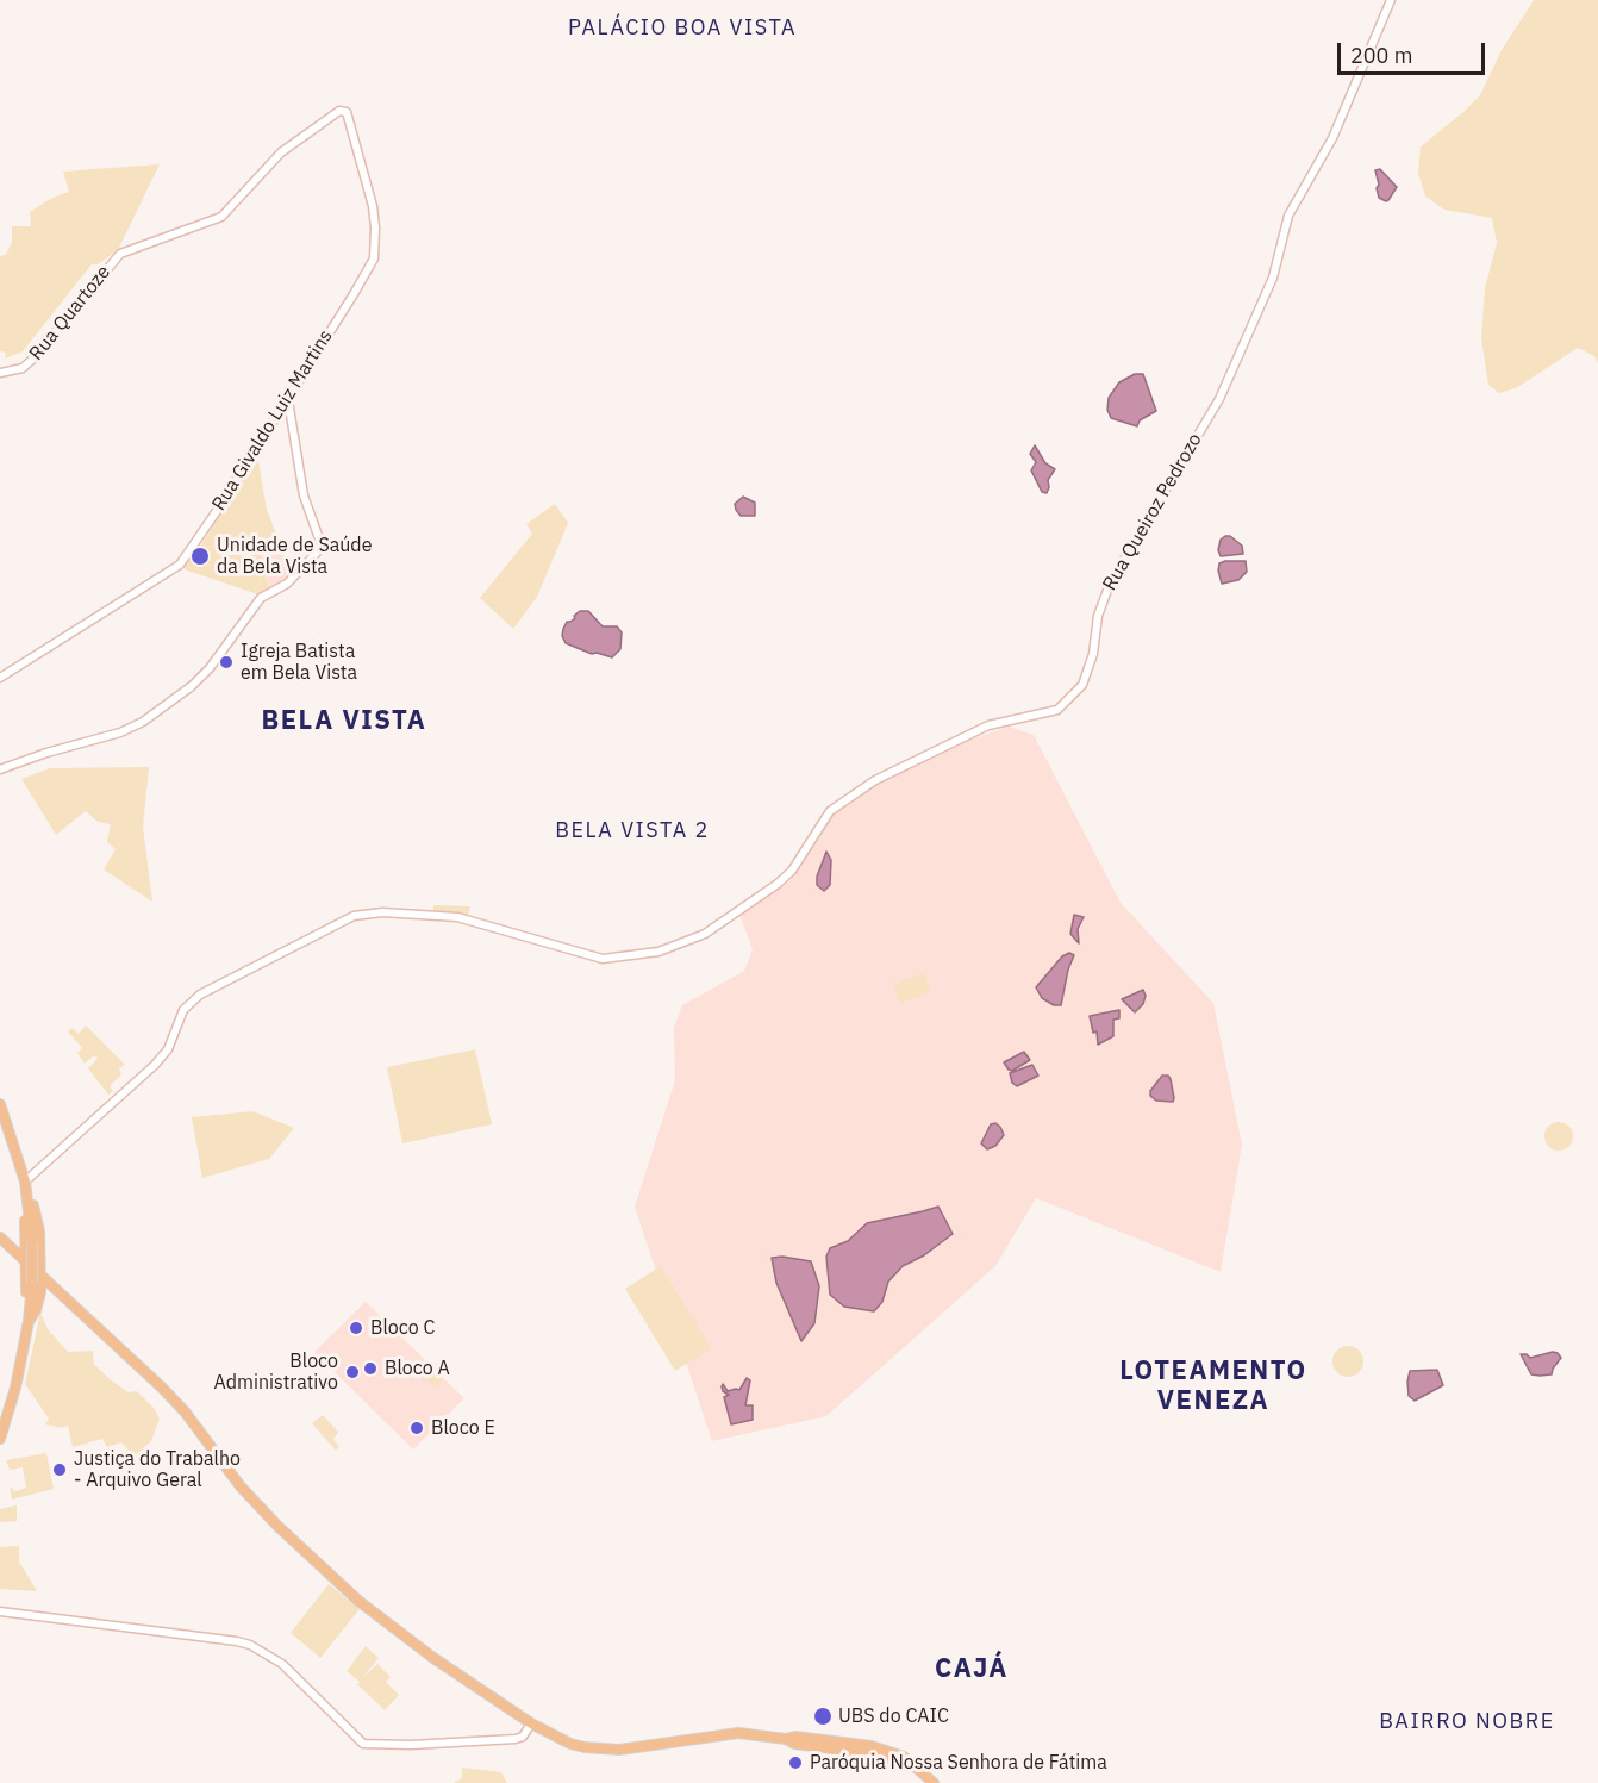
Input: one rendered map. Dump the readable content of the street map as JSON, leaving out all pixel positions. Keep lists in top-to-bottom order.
{
  "streets": {
    "street": ["Rua Quartoze", "Rua Givaldo Luiz Martins", "Rua Queiroz Pedrozo"]
  },
  "crossings": [
    ["Rua Quartoze", "Rua Givaldo Luiz Martins"]
  ],
  "districts": [
    "PALÁCIO BOA VISTA",
    "BELA VISTA",
    "BELA VISTA 2",
    "LOTEAMENTO VENEZA",
    "CAJÁ",
    "BAIRRO NOBRE"
  ],
  "places": [
    "Unidade de Saúde da Bela Vista",
    "Igreja Batista em Bela Vista",
    "Bloco C",
    "Bloco A",
    "Bloco Administrativo",
    "Bloco E",
    "Justiça do Trabalho - Arquivo Geral",
    "UBS do CAIC",
    "Paróquia Nossa Senhora de Fátima"
  ],
  "scale_bar": "200 m"
}
